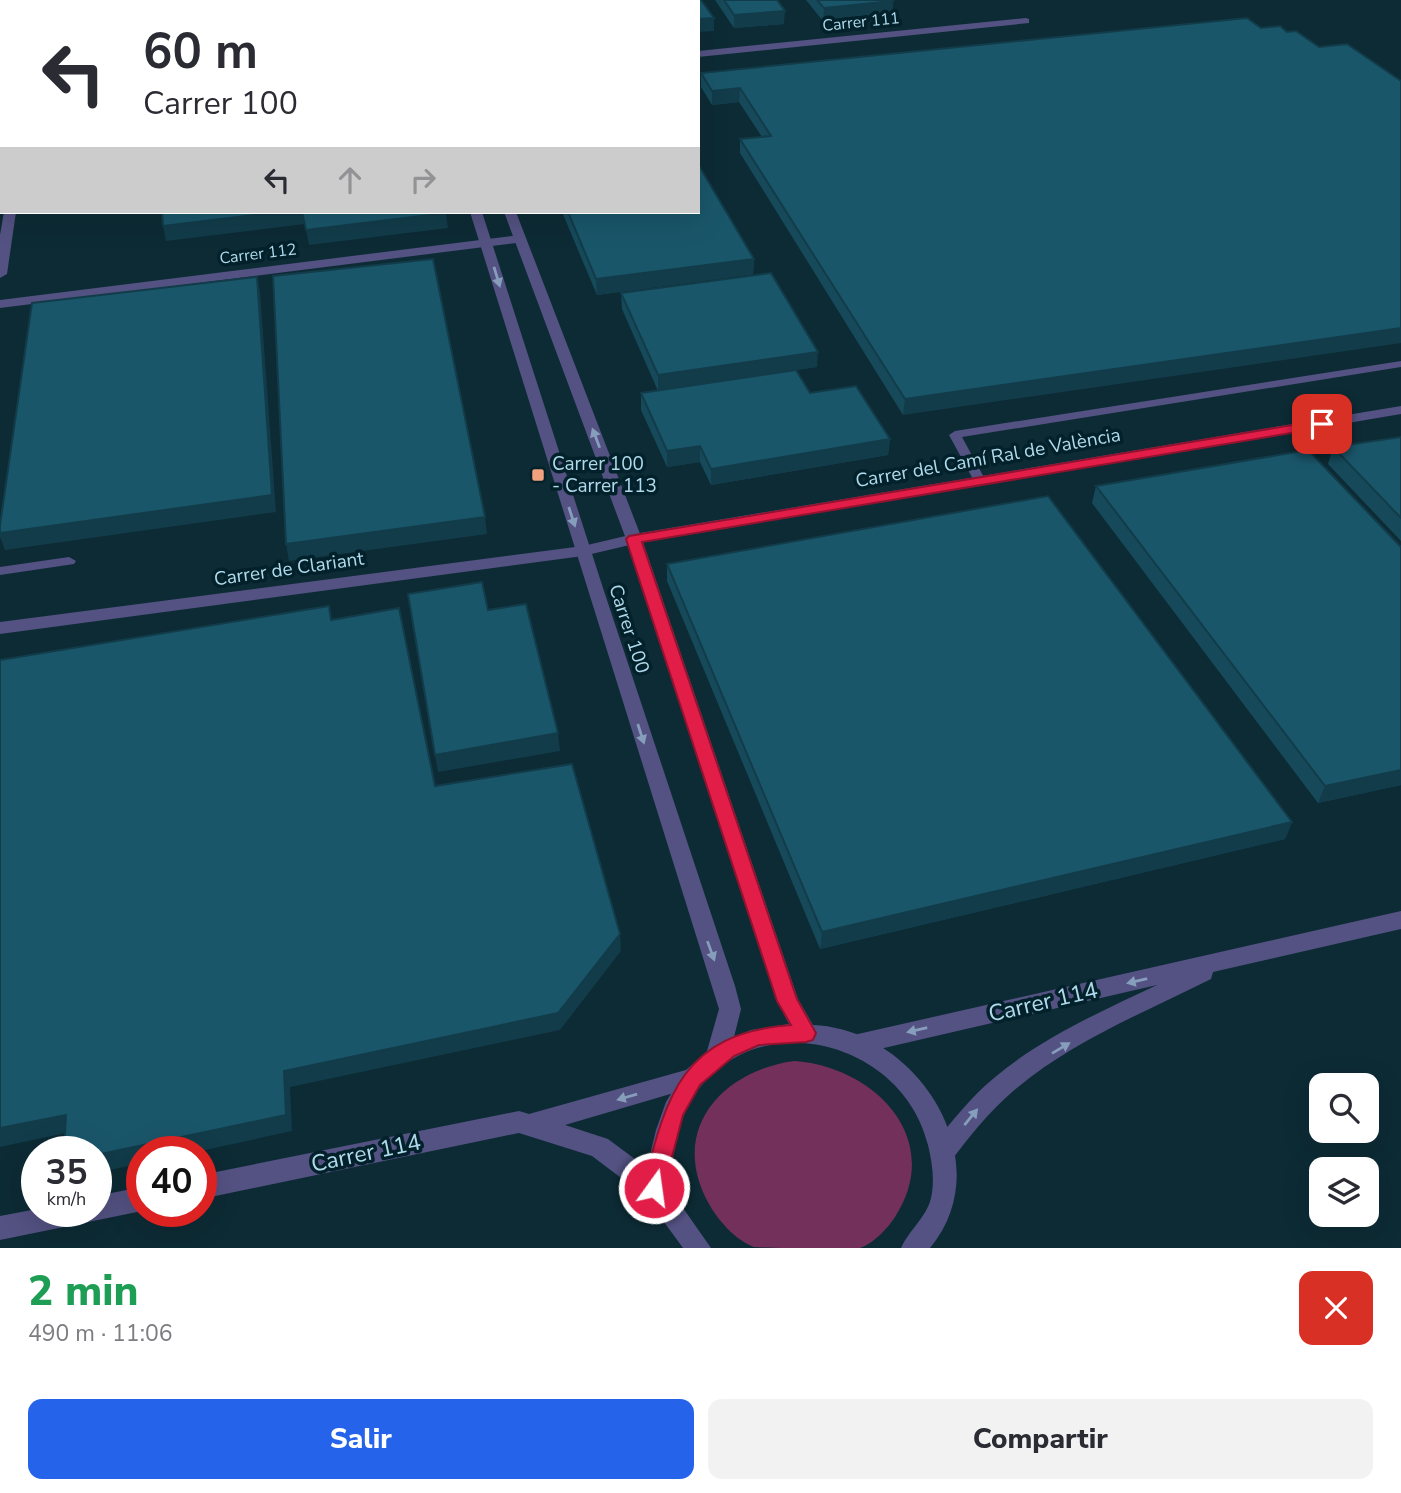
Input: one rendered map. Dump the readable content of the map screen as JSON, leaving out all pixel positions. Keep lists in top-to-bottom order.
{
  "streets": {
    "street": [
      "Carrer 111",
      "Carrer 112",
      "Carrer del Camí Ral de València",
      "Carrer de Clariant",
      "Carrer 100",
      "Carrer 114"
    ]
  },
  "crossings": [
    ["Carrer 112", "Carrer 100"],
    ["Carrer del Camí Ral de València", "Carrer de Clariant"],
    ["Carrer del Camí Ral de València", "Carrer 100"],
    ["Carrer de Clariant", "Carrer 100"]
  ],
  "places": {
    "transit": ["Carrer 100 - Carrer 113"]
  },
  "page": {
    "turn": ["60 m", "Carrer 100"],
    "speed": "35 km/h",
    "limit": "40",
    "heading": ["2 min", "490 m · 11:06"],
    "buttons": ["Salir", "Compartir"]
  }
}
